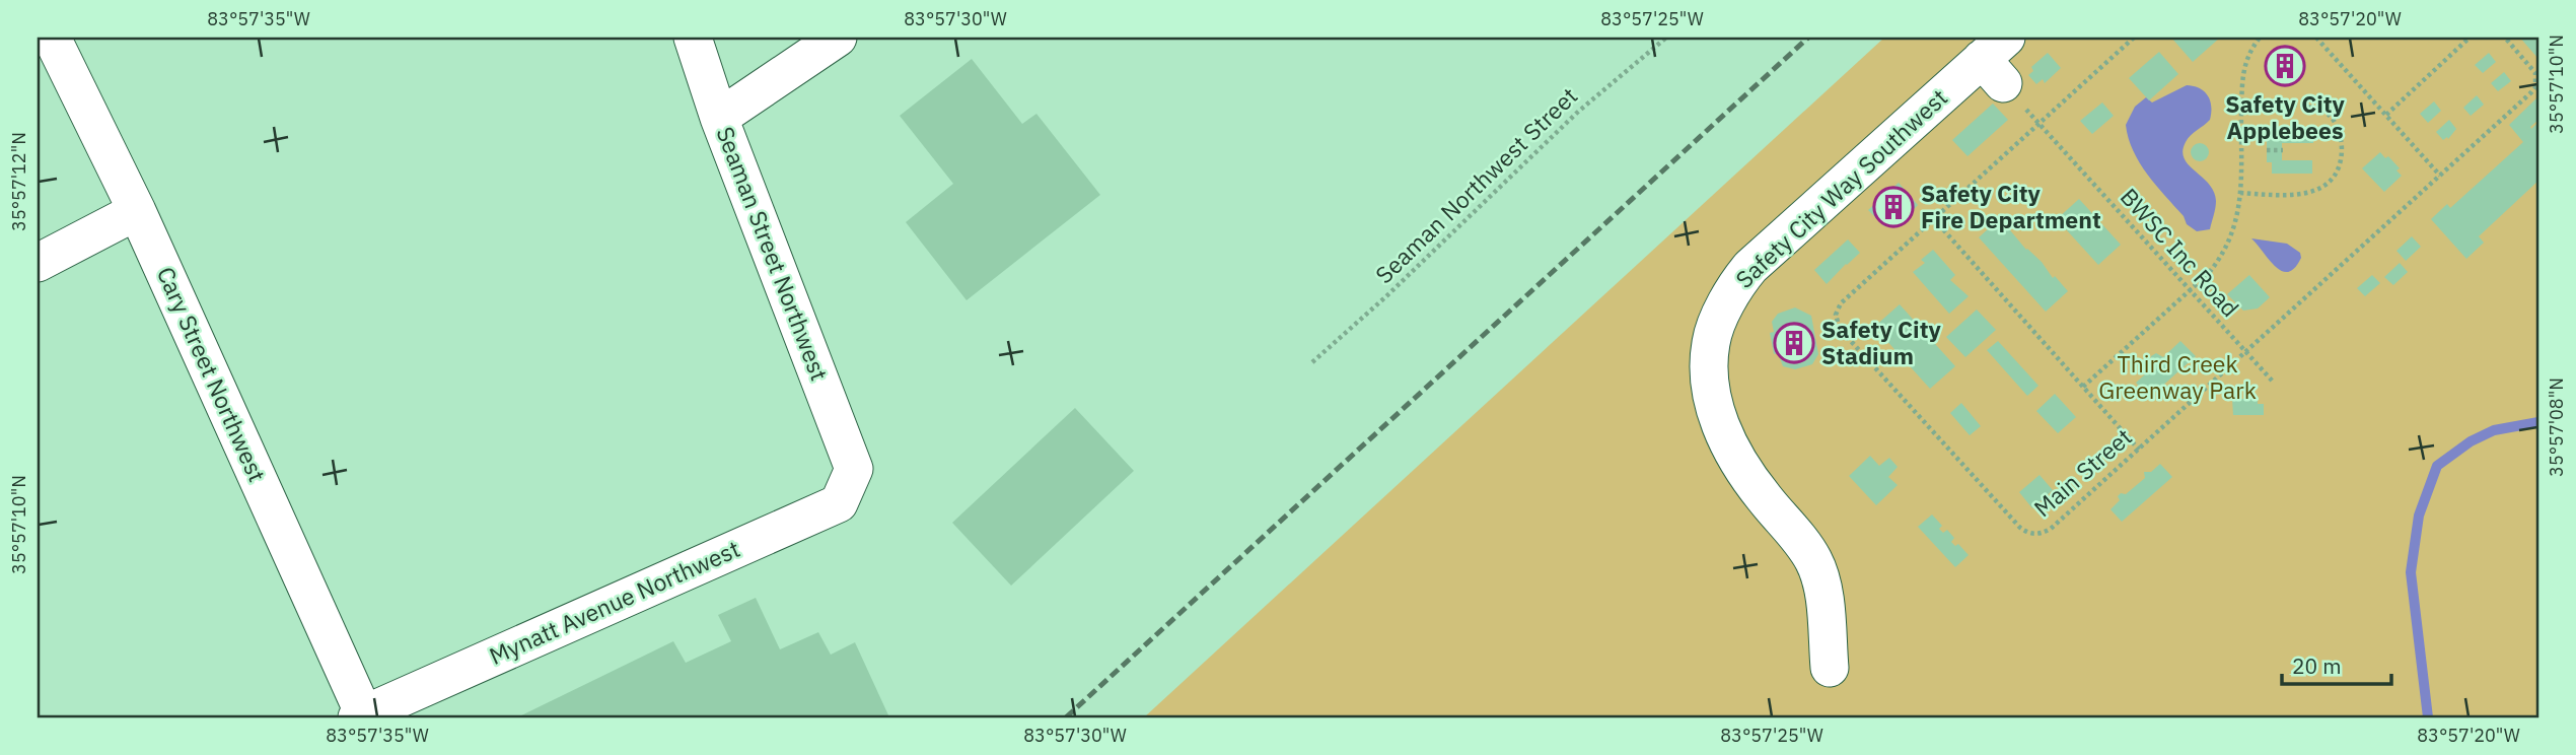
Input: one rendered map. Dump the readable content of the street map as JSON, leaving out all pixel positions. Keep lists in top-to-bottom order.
{
  "streets": {
    "street": [
      "Safety City Way Southwest",
      "Seaman Street Northwest",
      "Cary Street Northwest",
      "Mynatt Avenue Northwest"
    ],
    "path": ["Seaman Northwest Street", "BWSC Inc Road", "Main Street"]
  },
  "crossings": [
    ["Safety City Way Southwest", "BWSC Inc Road"],
    ["BWSC Inc Road", "Main Street"],
    ["Seaman Street Northwest", "Mynatt Avenue Northwest"],
    ["Cary Street Northwest", "Mynatt Avenue Northwest"]
  ],
  "parks": ["Third Creek Greenway Park"],
  "places": {
    "building": ["Safety City Applebees", "Safety City Fire Department", "Safety City Stadium"]
  },
  "scale_bar": "20 m",
  "coordinates": [
    "83°57'35\"W",
    "83°57'30\"W",
    "83°57'25\"W",
    "83°57'20\"W",
    "35°57'10\"N",
    "35°57'12\"N",
    "35°57'08\"N"
  ]
}
